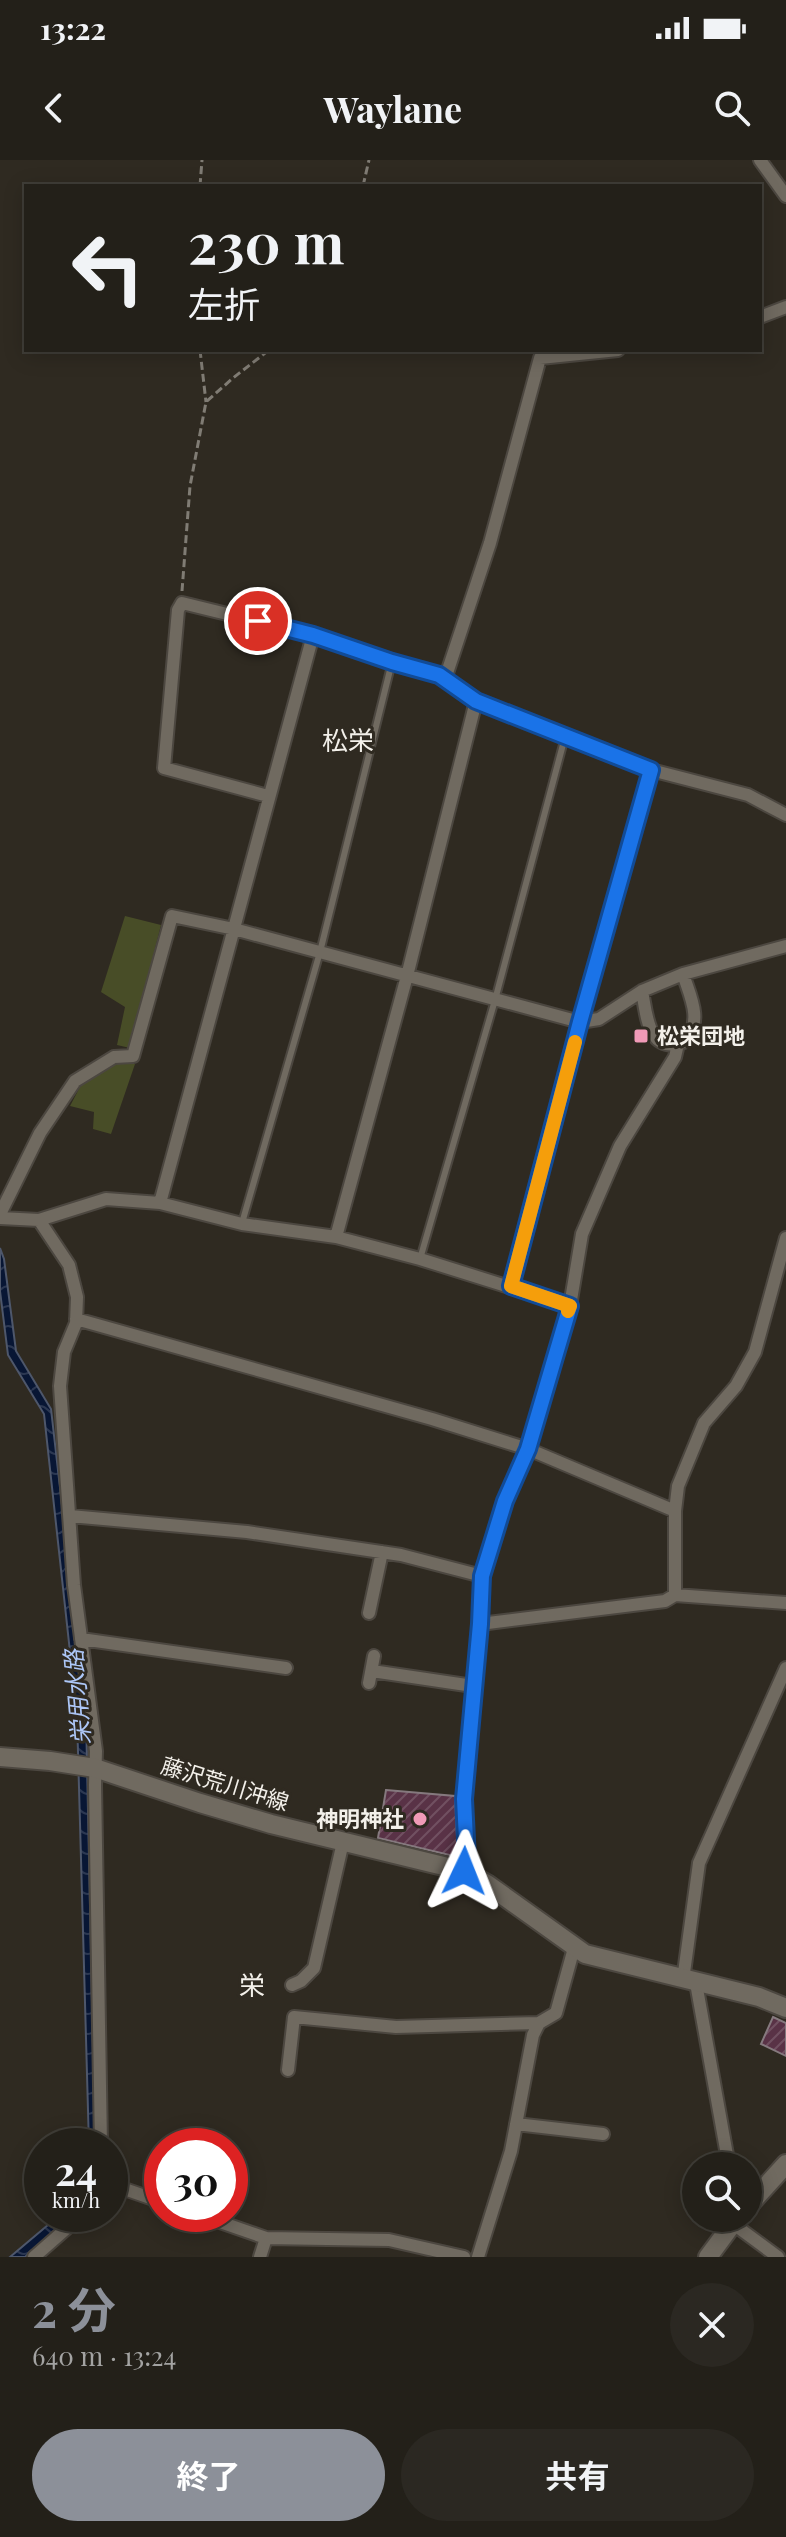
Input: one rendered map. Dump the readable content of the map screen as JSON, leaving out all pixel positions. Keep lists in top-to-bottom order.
{
  "streets": {
    "main road": ["藤沢荒川沖線"]
  },
  "districts": ["松栄", "栄"],
  "water": ["栄用水路"],
  "places": {
    "transit": ["松栄団地"],
    "other": ["神明神社"]
  },
  "page": {
    "status": "13:22",
    "header": "Waylane",
    "turn": ["230 m", "左折"],
    "speed": "24 km/h",
    "limit": "30",
    "heading": ["2 分", "640 m · 13:24"],
    "buttons": ["終了", "共有"]
  }
}
